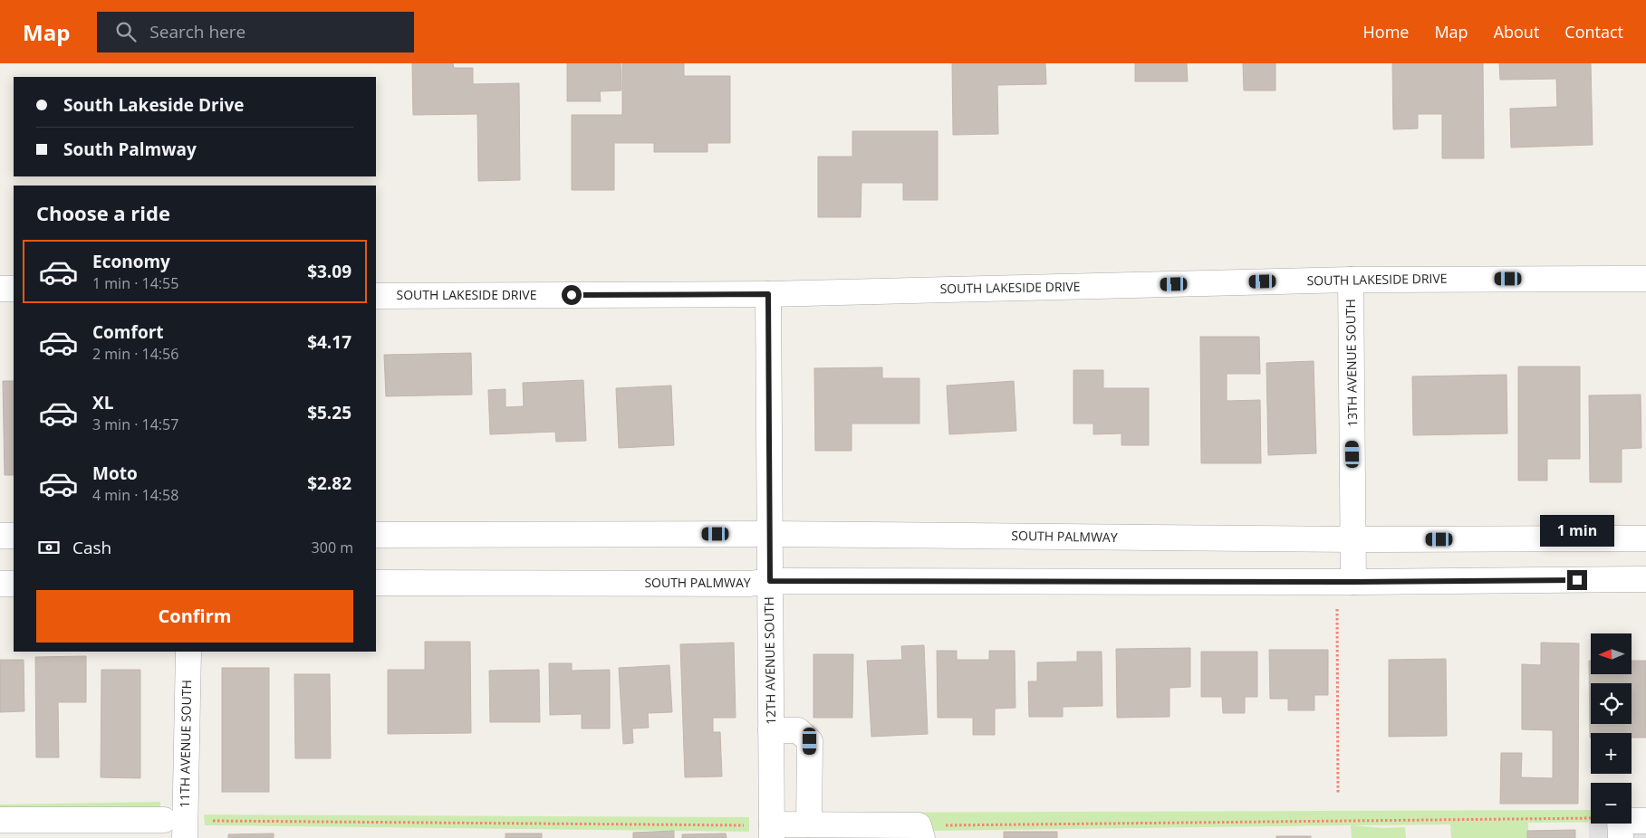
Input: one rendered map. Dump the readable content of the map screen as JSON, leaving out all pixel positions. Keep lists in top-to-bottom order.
{
  "streets": {
    "street": [
      "SOUTH LAKESIDE DRIVE",
      "13TH AVENUE SOUTH",
      "SOUTH PALMWAY",
      "12TH AVENUE SOUTH",
      "11TH AVENUE SOUTH"
    ]
  },
  "crossings": [
    ["SOUTH LAKESIDE DRIVE", "13TH AVENUE SOUTH"],
    ["SOUTH LAKESIDE DRIVE", "12TH AVENUE SOUTH"],
    ["13TH AVENUE SOUTH", "SOUTH PALMWAY"],
    ["SOUTH PALMWAY", "12TH AVENUE SOUTH"]
  ],
  "north": "left",
  "page": {
    "header": "Map",
    "search": "Search here",
    "nav": [
      "Home",
      "Map",
      "About",
      "Contact"
    ],
    "banner": ["South Lakeside Drive", "South Palmway"],
    "heading": "Choose a ride",
    "list": [
      {
        "name": "Economy",
        "note": "1 min · 14:55",
        "value": "$3.09"
      },
      {
        "name": "Comfort",
        "note": "2 min · 14:56",
        "value": "$4.17"
      },
      {
        "name": "XL",
        "note": "3 min · 14:57",
        "value": "$5.25"
      },
      {
        "name": "Moto",
        "note": "4 min · 14:58",
        "value": "$2.82"
      }
    ],
    "bubble": "1 min",
    "pay": ["Cash", "300 m"],
    "buttons": "Confirm",
    "map_buttons": ["+", "−"]
  }
}
